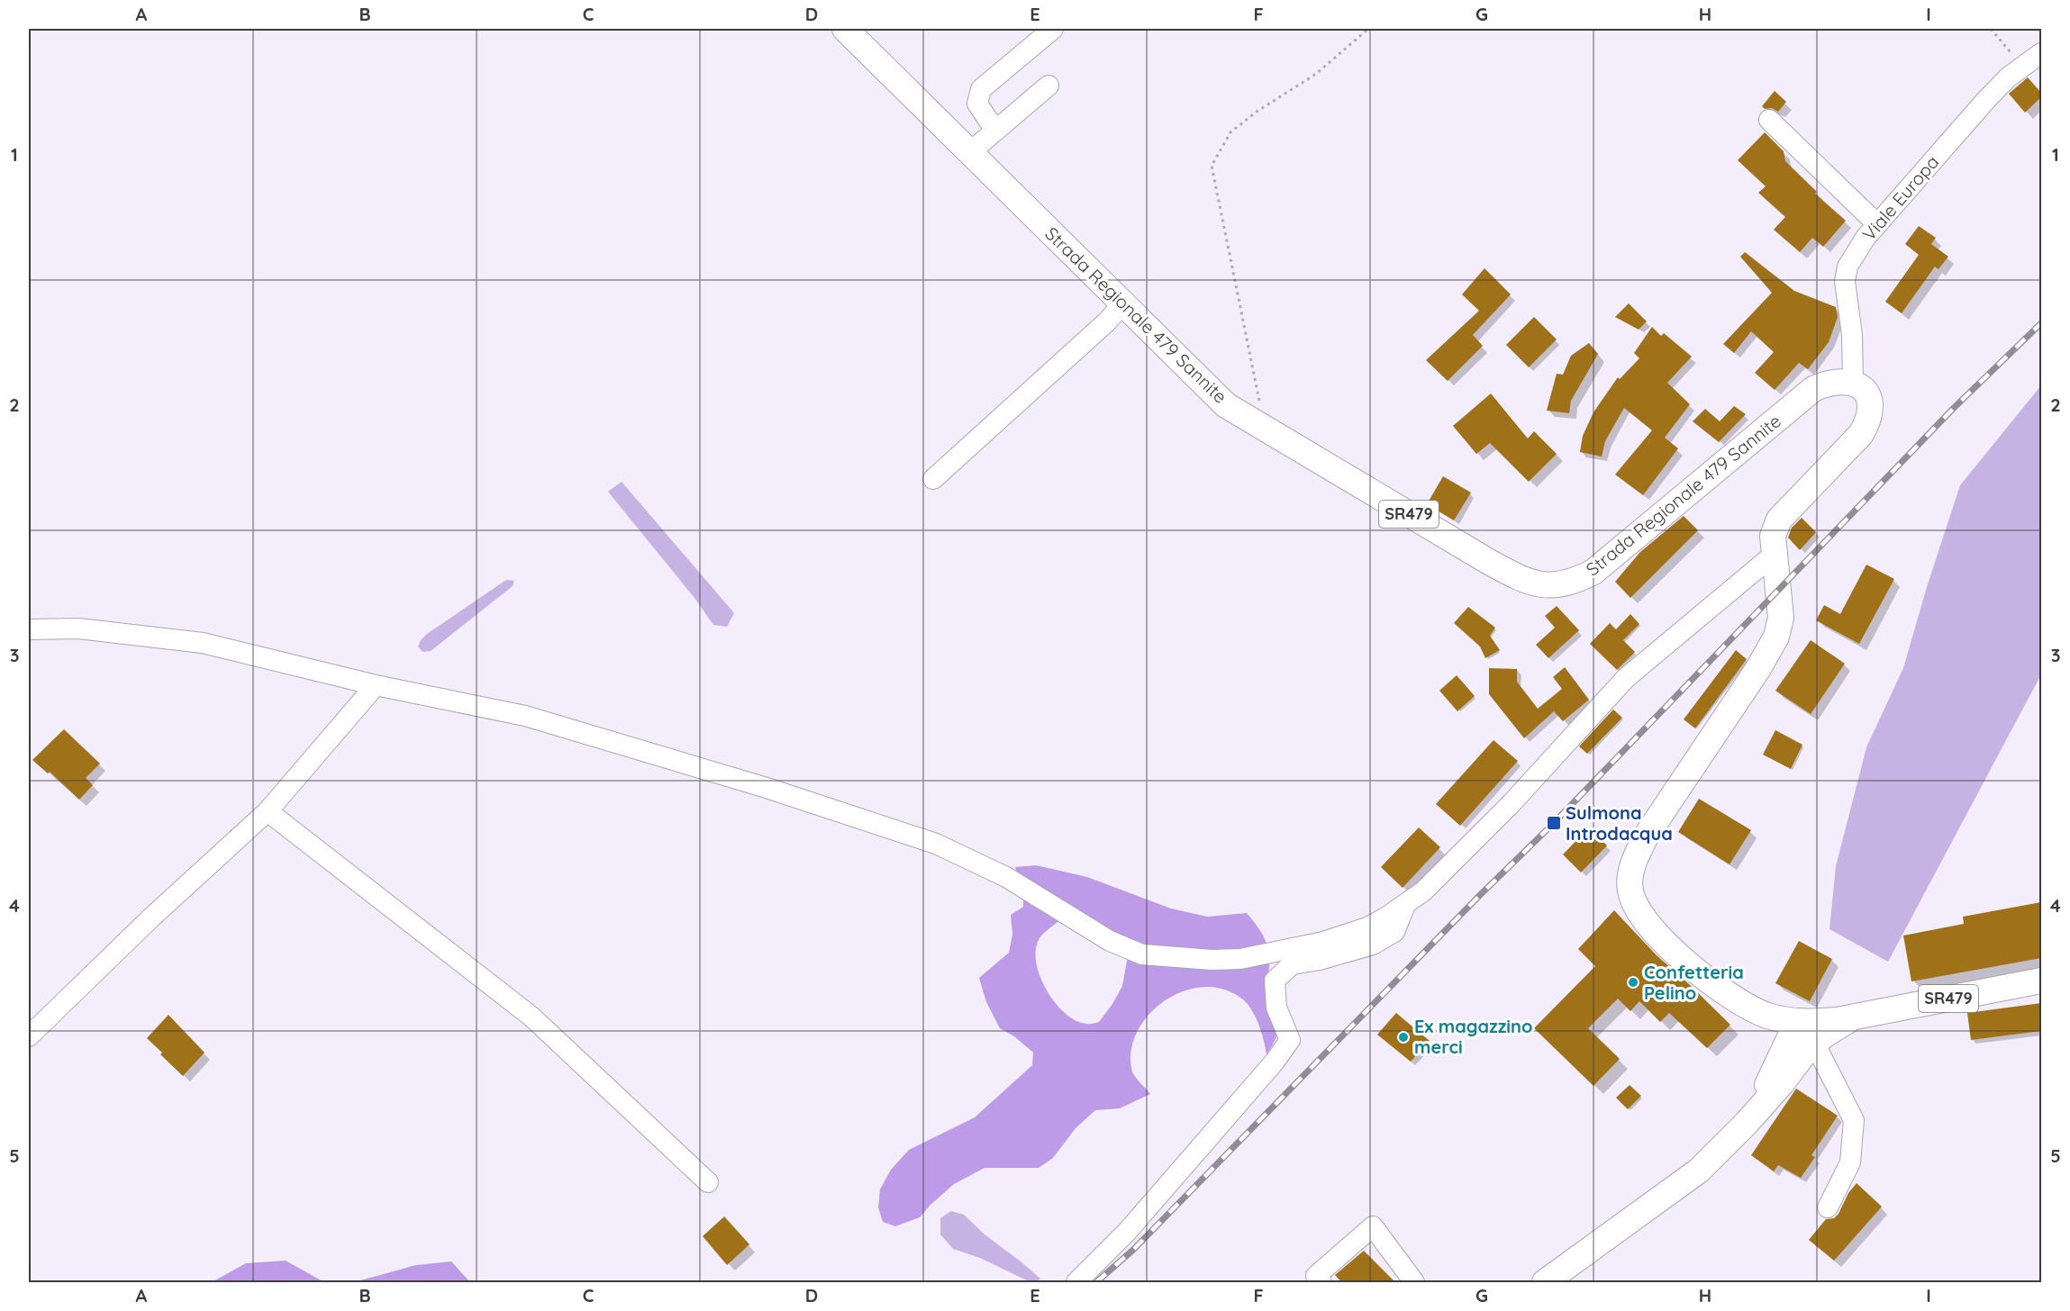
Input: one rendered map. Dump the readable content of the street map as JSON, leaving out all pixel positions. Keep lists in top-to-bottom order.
{
  "streets": {
    "main road": ["Strada Regionale 479 Sannite", "SR479"],
    "street": ["Viale Europa"]
  },
  "crossings": [
    ["Viale Europa", "Strada Regionale 479 Sannite"]
  ],
  "places": {
    "transit": ["Sulmona Introdacqua"],
    "other": ["Confetteria Pelino", "Ex magazzino merci"]
  },
  "grid": {
    "columns": [
      "A",
      "B",
      "C",
      "D",
      "E",
      "F",
      "G",
      "H",
      "I"
    ],
    "rows": [
      "1",
      "2",
      "3",
      "4",
      "5"
    ]
  }
}
